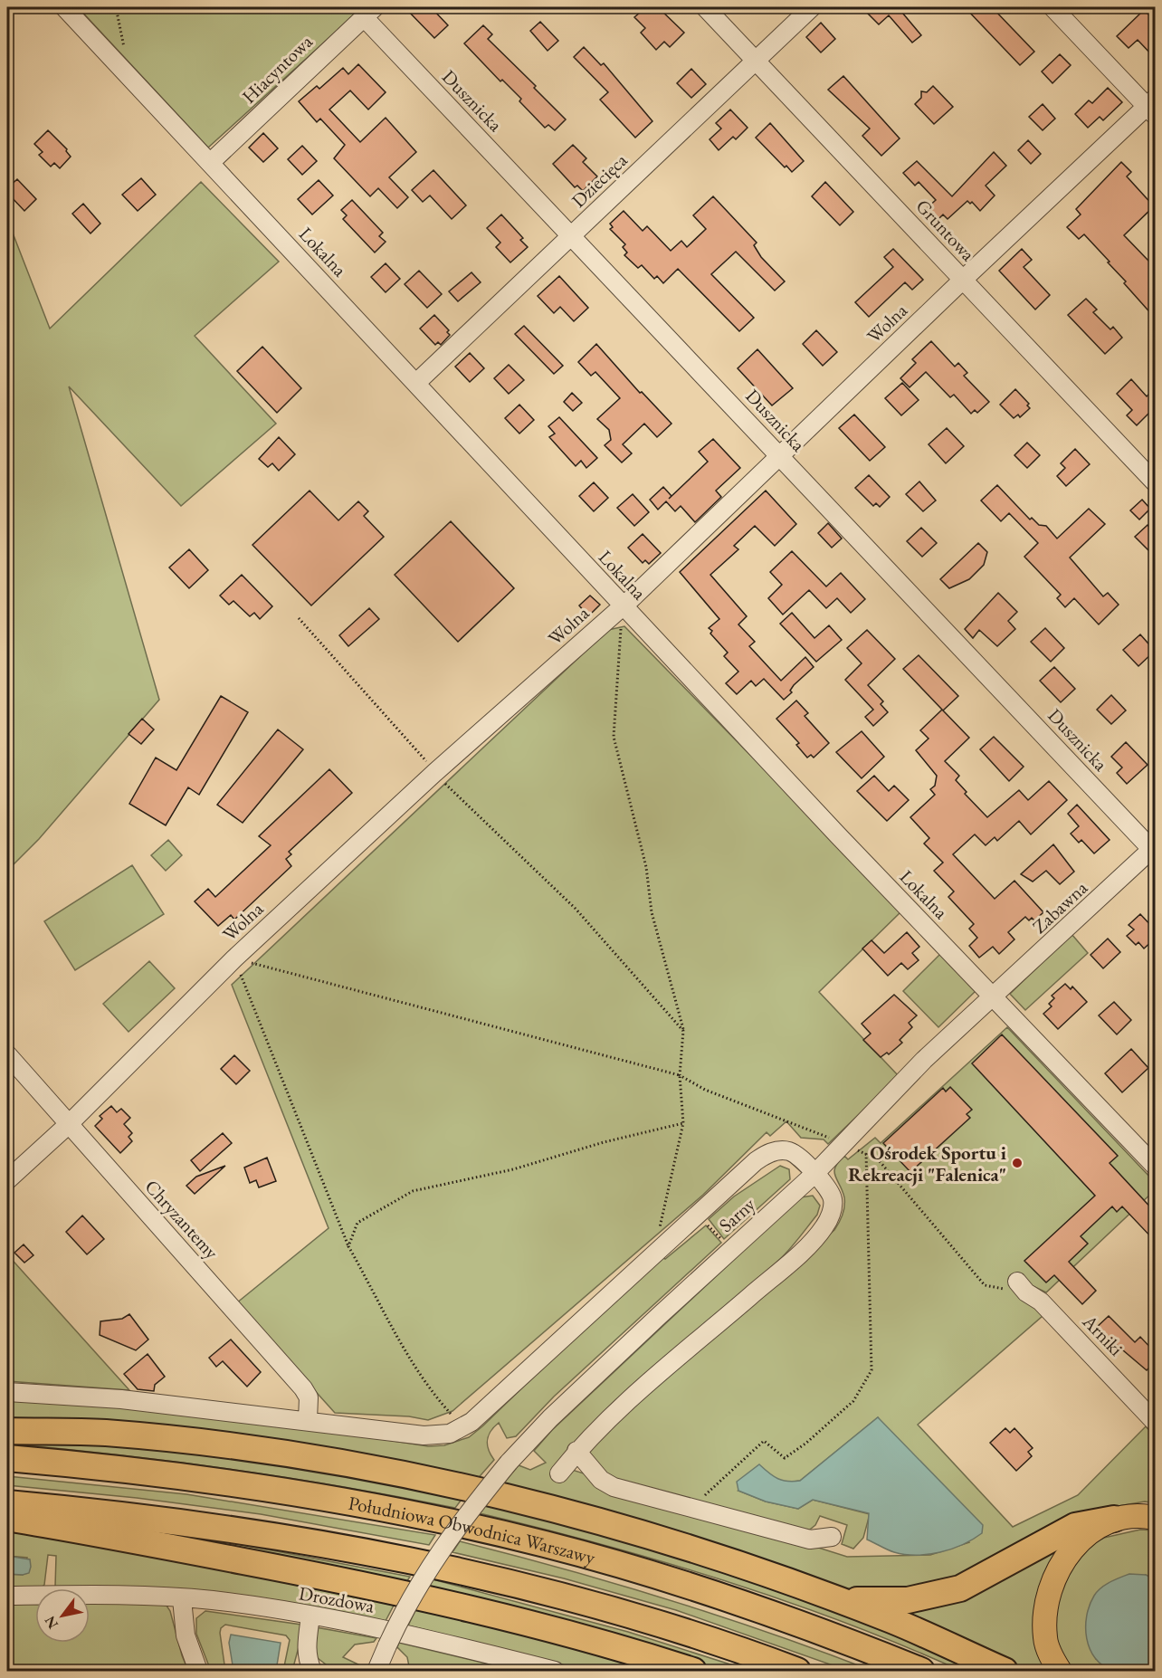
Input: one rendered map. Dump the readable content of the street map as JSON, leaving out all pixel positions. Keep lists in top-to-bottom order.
{
  "streets": {
    "highway": ["Południowa Obwodnica Warszawy"],
    "street": [
      "Hiacyntowa",
      "Dusznicka",
      "Dziecięca",
      "Gruntowa",
      "Lokalna",
      "Wolna",
      "Zabawna",
      "Sarny",
      "Chryzantemy",
      "Arniki",
      "Drozdowa"
    ]
  },
  "crossings": [
    ["Hiacyntowa", "Dusznicka"],
    ["Hiacyntowa", "Lokalna"],
    ["Dusznicka", "Dziecięca"],
    ["Dusznicka", "Wolna"],
    ["Dusznicka", "Zabawna"],
    ["Dziecięca", "Gruntowa"],
    ["Dziecięca", "Lokalna"],
    ["Gruntowa", "Wolna"],
    ["Lokalna", "Wolna"],
    ["Lokalna", "Zabawna"],
    ["Lokalna", "Sarny"],
    ["Wolna", "Chryzantemy"],
    ["Zabawna", "Sarny"]
  ],
  "places": ["Ośrodek Sportu i Rekreacji \"Falenica\""],
  "north": "bottom left"
}
